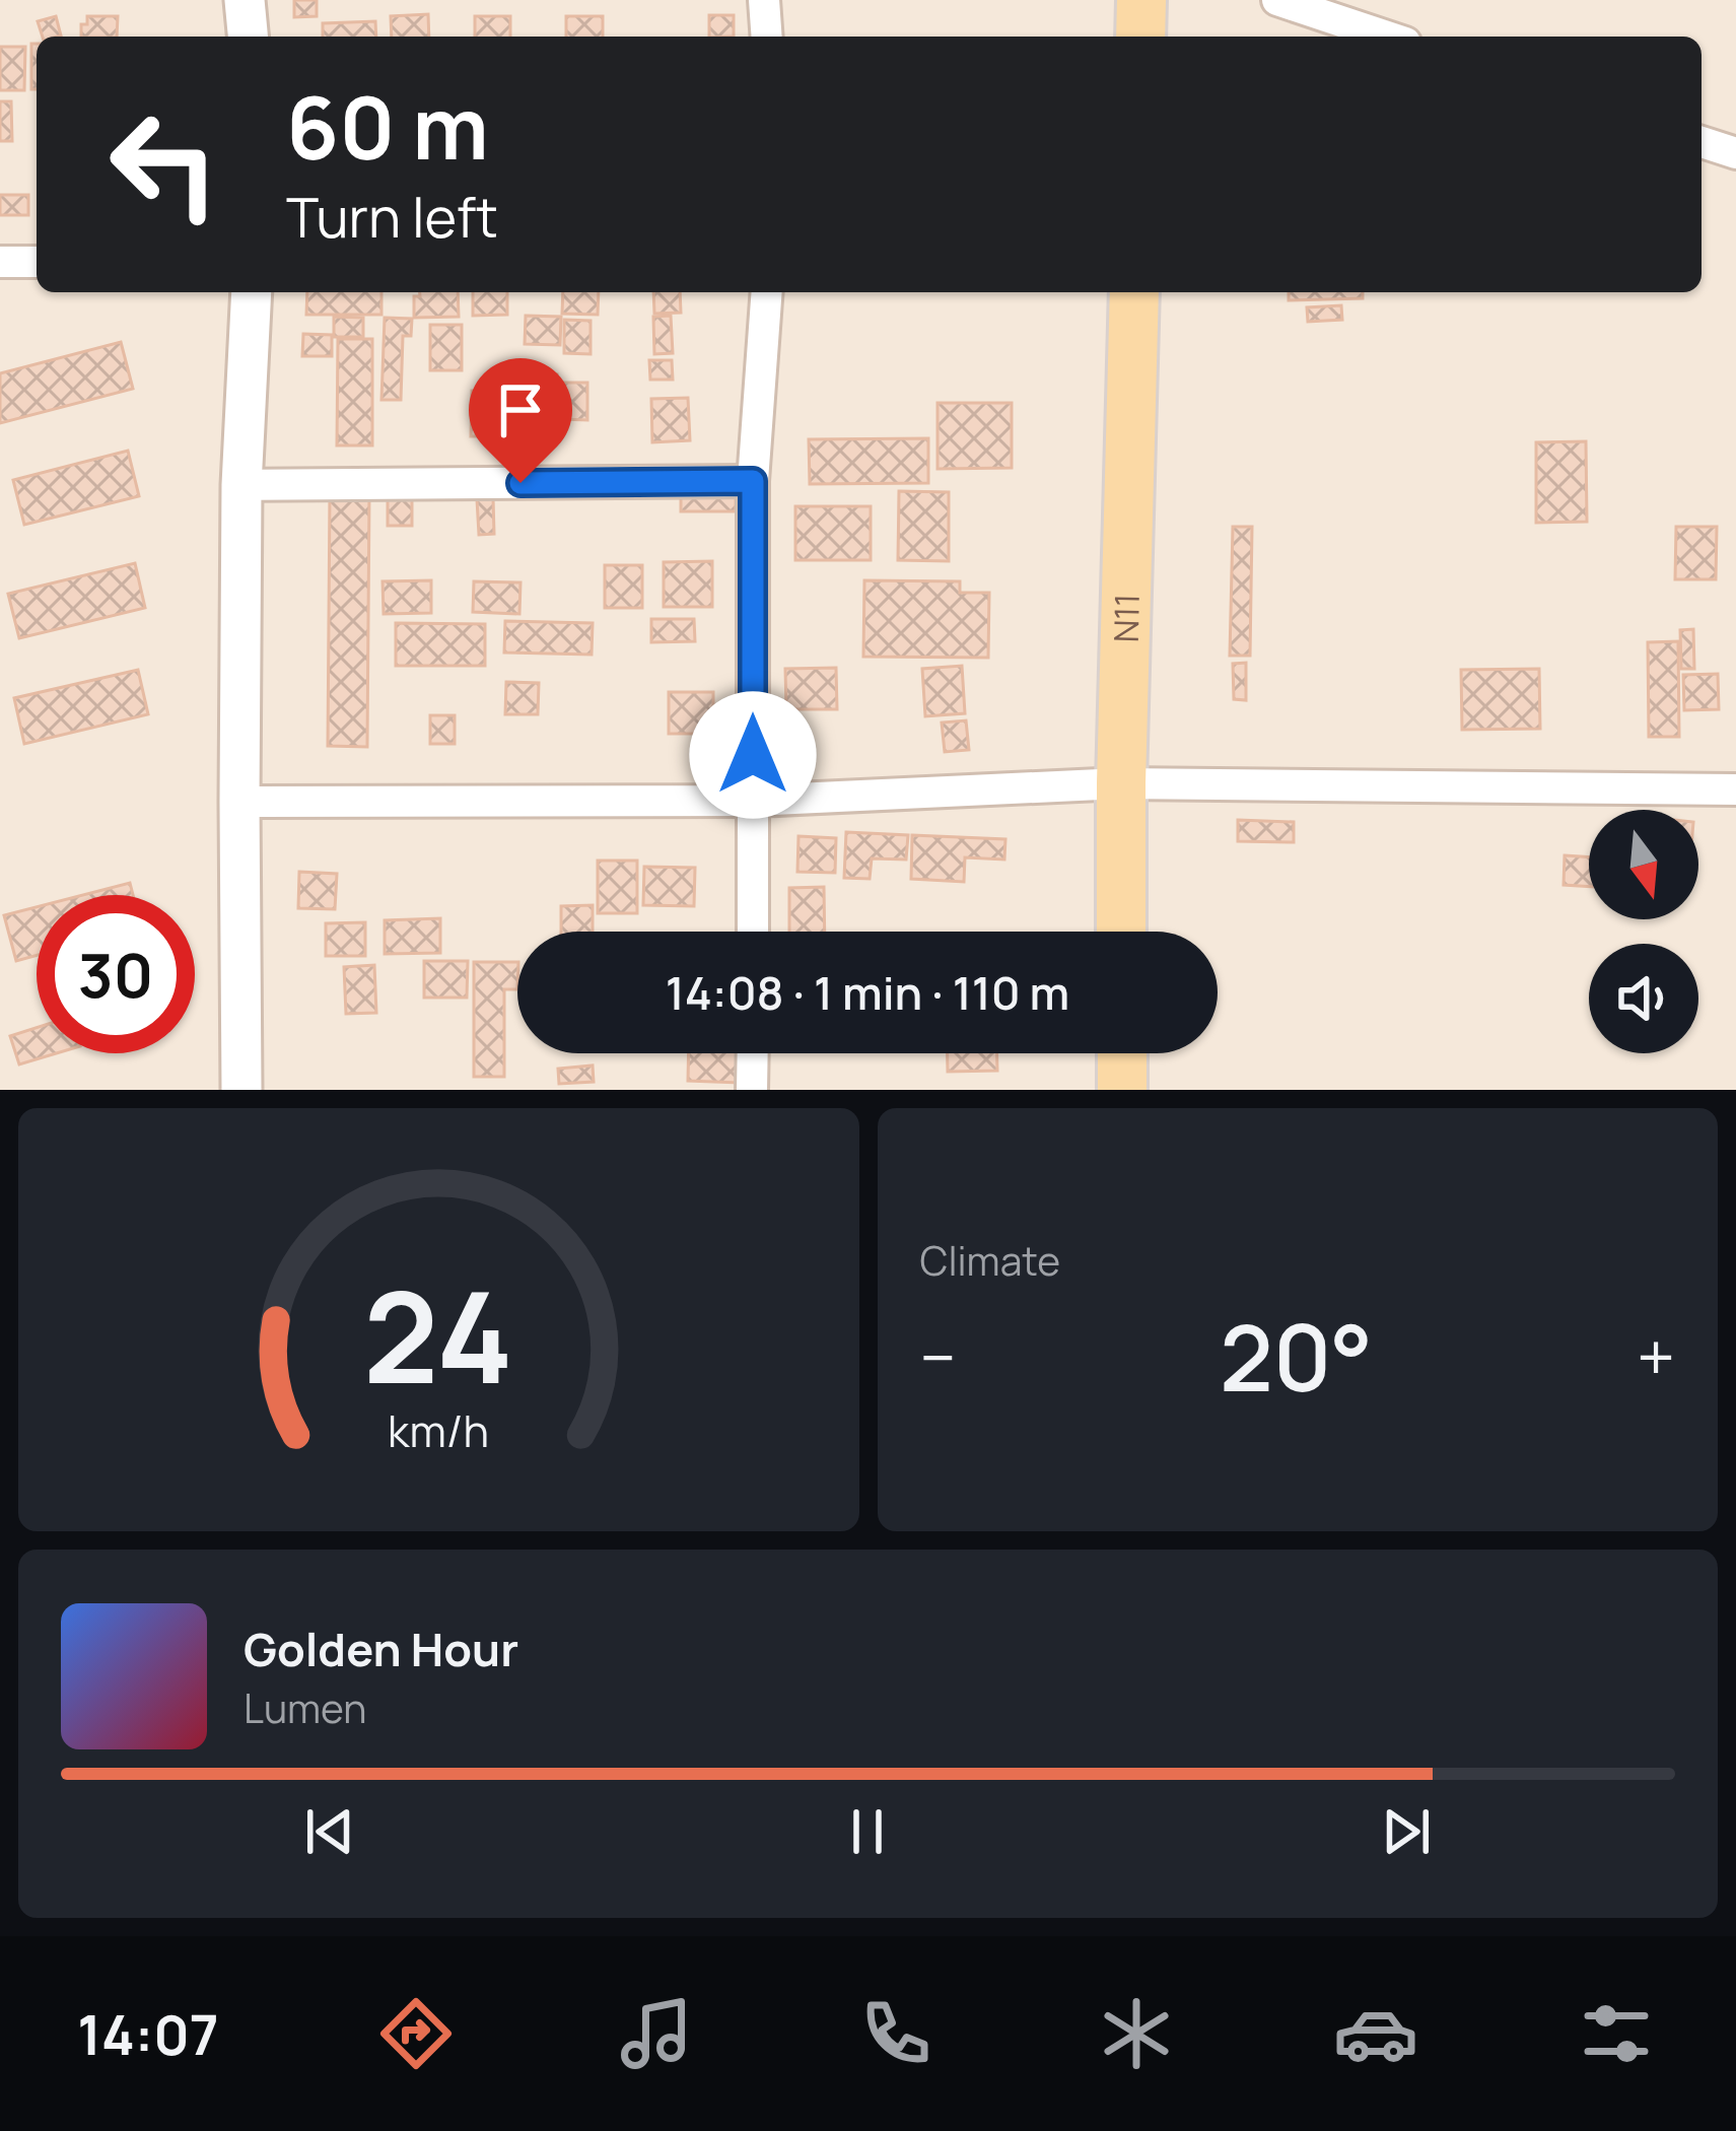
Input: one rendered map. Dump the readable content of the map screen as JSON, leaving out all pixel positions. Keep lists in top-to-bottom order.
{
  "streets": {
    "main road": ["N11"]
  },
  "north": "bottom",
  "page": {
    "turn": ["60 m", "Turn left"],
    "limit": "30",
    "trip": "14:08 · 1 min · 110 m",
    "tile": "Climate",
    "heat": ["−", "20°", "+"],
    "song": ["Golden Hour", "Lumen"],
    "tabs": "14:07",
    "gauge": ["24", "km/h"]
  }
}
